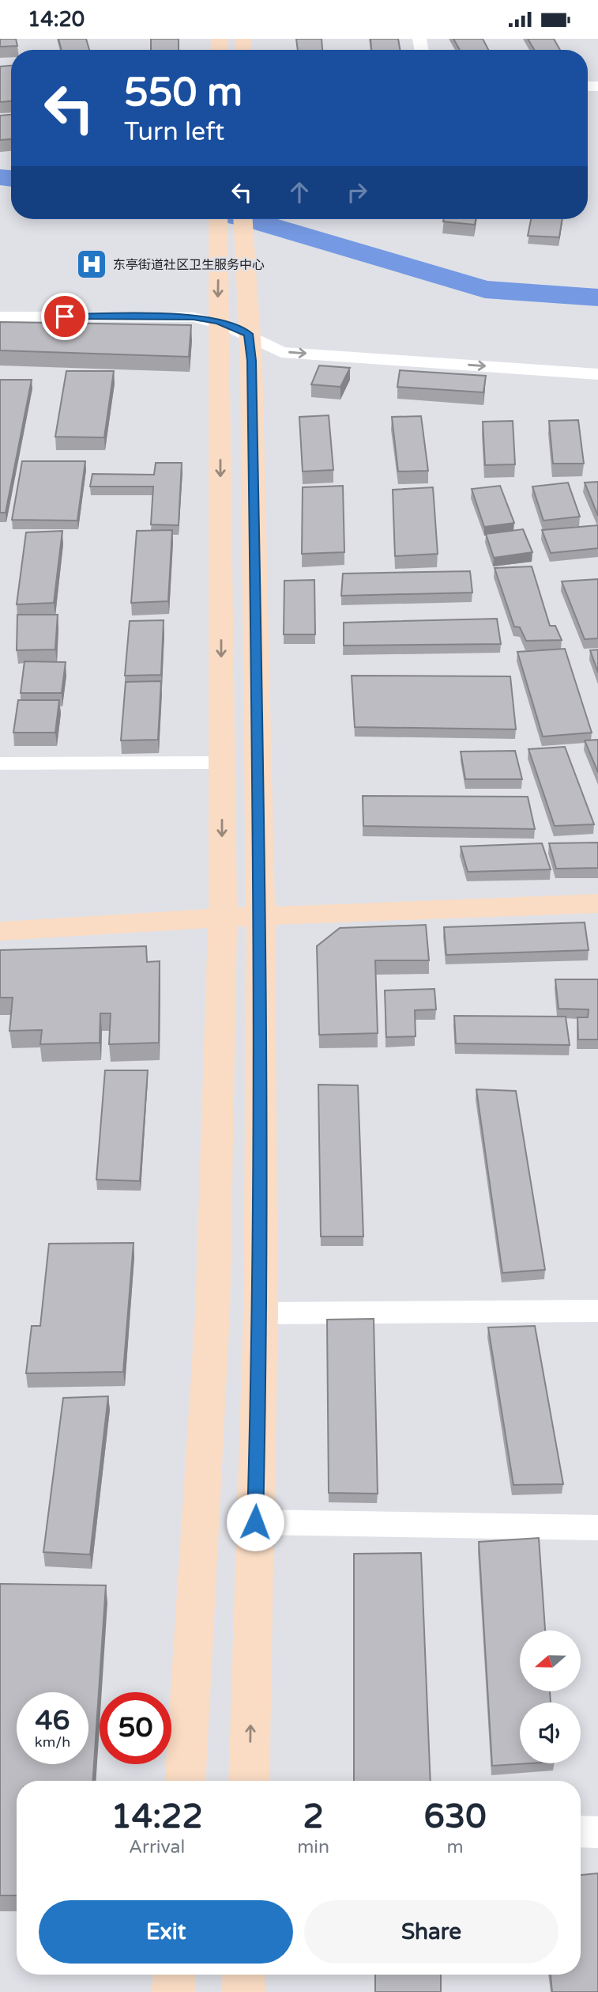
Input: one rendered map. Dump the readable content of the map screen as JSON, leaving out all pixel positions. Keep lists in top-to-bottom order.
{
  "places": {
    "hospital": ["东亭街道社区卫生服务中心"]
  },
  "north": "left",
  "page": {
    "status": "14:20",
    "turn": ["550 m", "Turn left"],
    "speed": "46 km/h",
    "limit": "50",
    "eta": [
      "14:22",
      "Arrival",
      "2",
      "min",
      "630",
      "m"
    ],
    "buttons": ["Exit", "Share"]
  }
}
